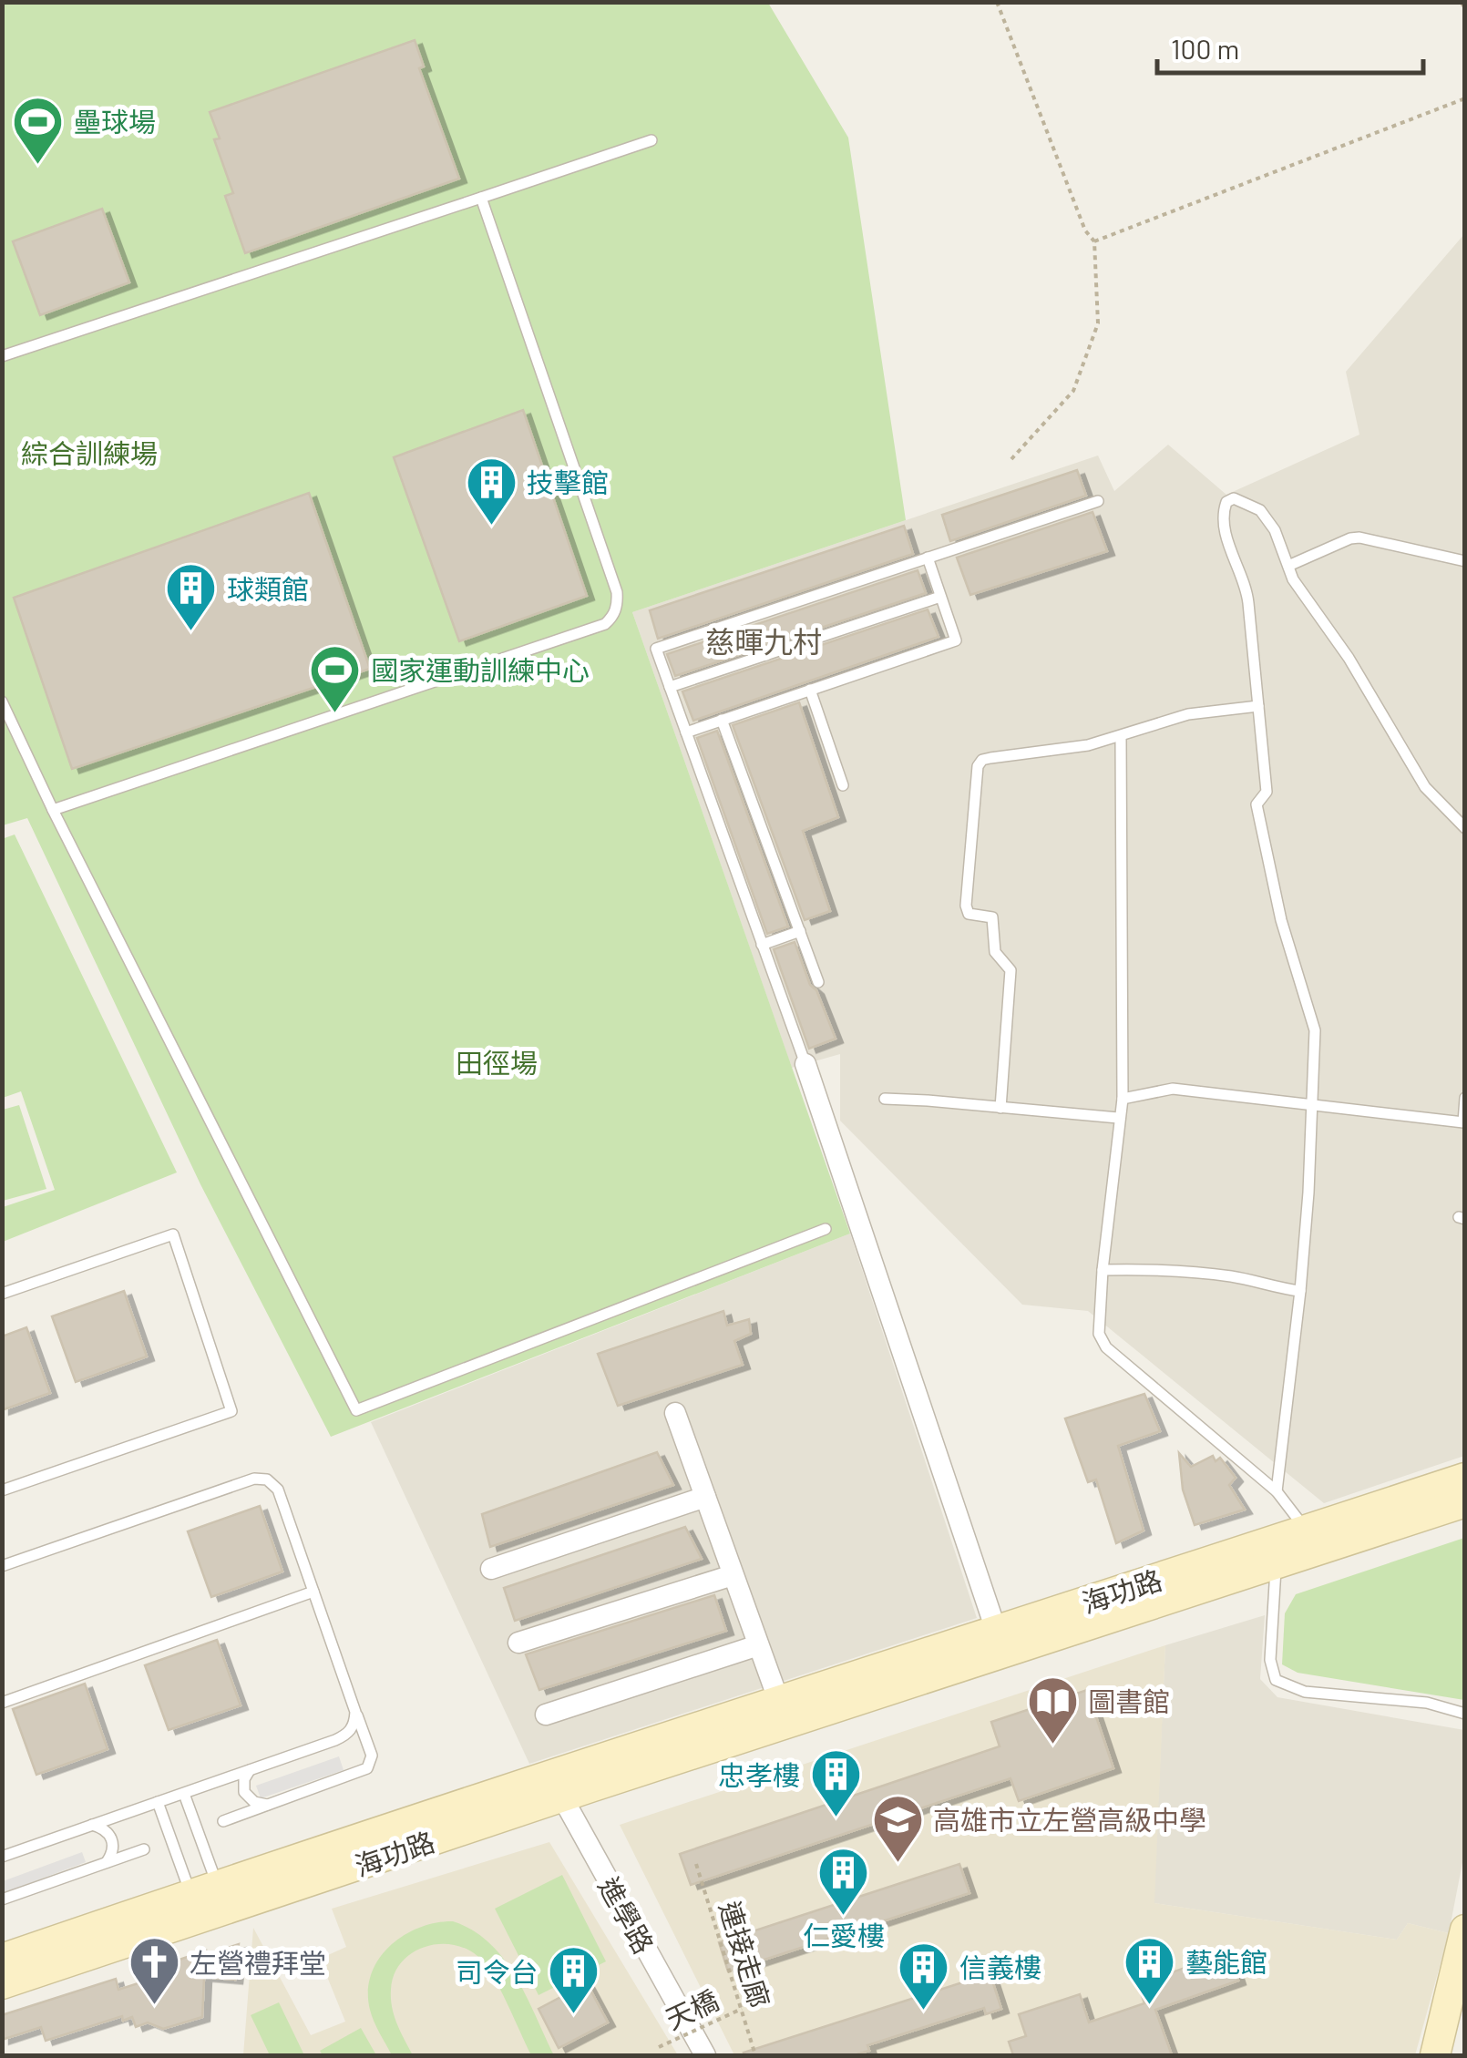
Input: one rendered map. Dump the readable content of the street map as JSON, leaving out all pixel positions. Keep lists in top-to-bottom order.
{
  "streets": {
    "street": ["海功路", "進學路"],
    "path": ["連接走廊", "天橋"]
  },
  "crossings": [
    ["海功路", "進學路"],
    ["連接走廊", "天橋"]
  ],
  "districts": ["慈暉九村"],
  "parks": ["綜合訓練場", "田徑場"],
  "places": {
    "sports": ["壘球場", "國家運動訓練中心"],
    "building": [
      "技擊館",
      "球類館",
      "忠孝樓",
      "仁愛樓",
      "藝能館",
      "信義樓",
      "司令台"
    ],
    "library": ["圖書館"],
    "school or university": ["高雄市立左營高級中學"],
    "church": ["左營禮拜堂"]
  },
  "scale_bar": "100 m"
}
